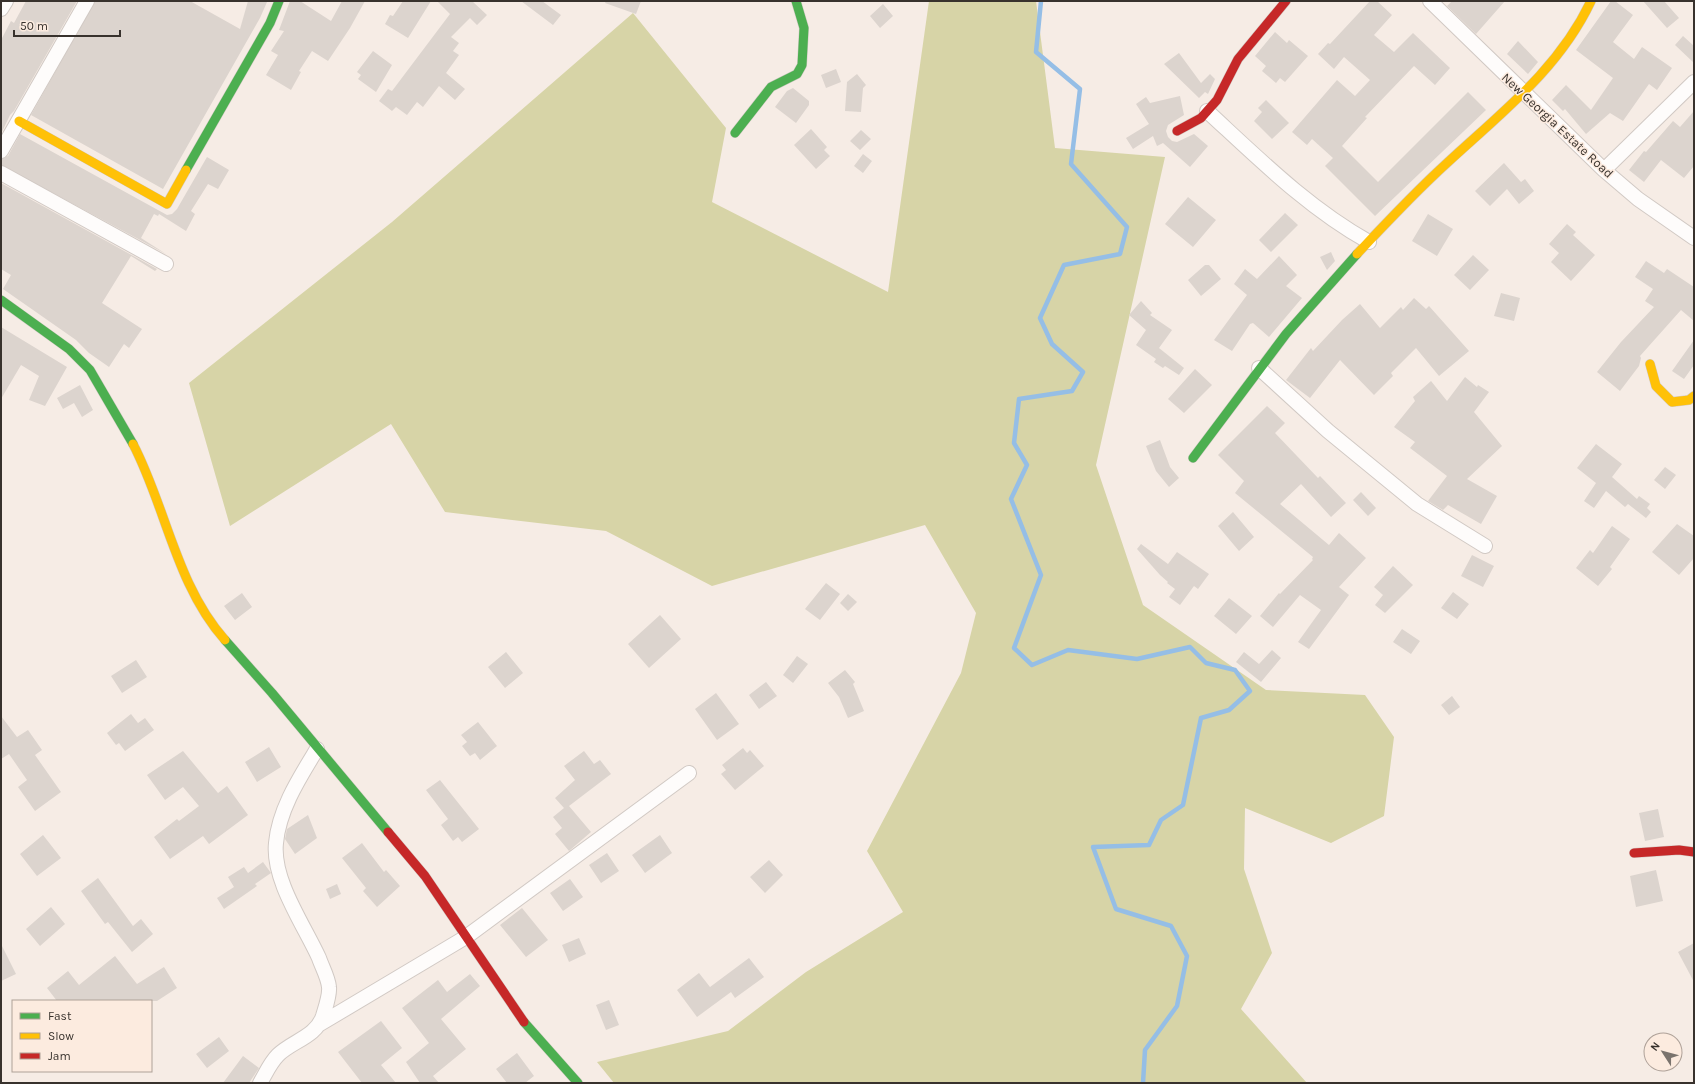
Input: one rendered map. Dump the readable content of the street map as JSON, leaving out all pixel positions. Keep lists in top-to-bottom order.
{
  "streets": {
    "street": ["New Georgia Estate Road"]
  },
  "legend": ["Fast", "Slow", "Jam"],
  "scale_bar": "50 m",
  "north": "top left"
}
